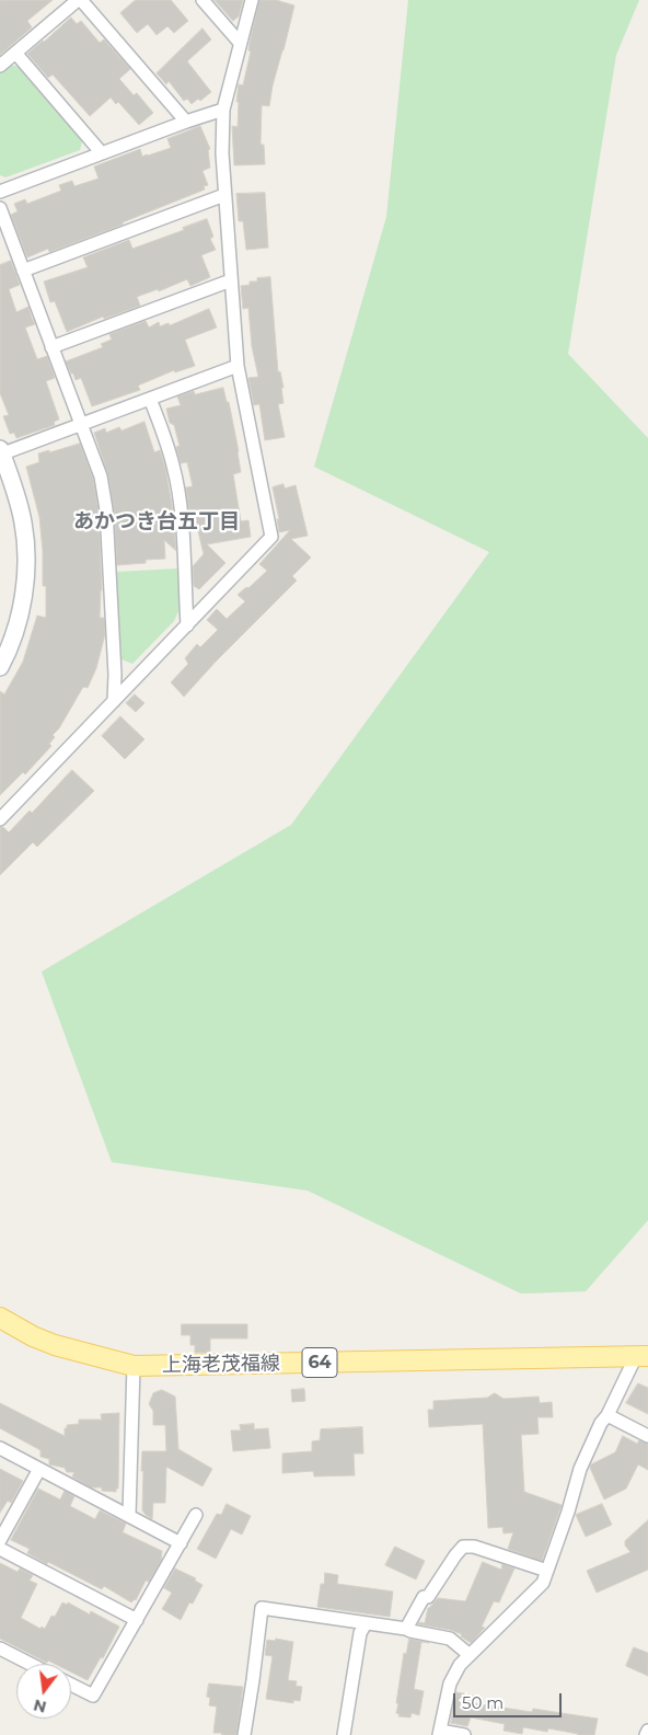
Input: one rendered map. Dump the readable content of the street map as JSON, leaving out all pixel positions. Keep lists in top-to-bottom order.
{
  "streets": {
    "main road": ["64", "上海老茂福線"]
  },
  "districts": ["あかつき台五丁目"],
  "scale_bar": "50 m",
  "north": "bottom"
}
